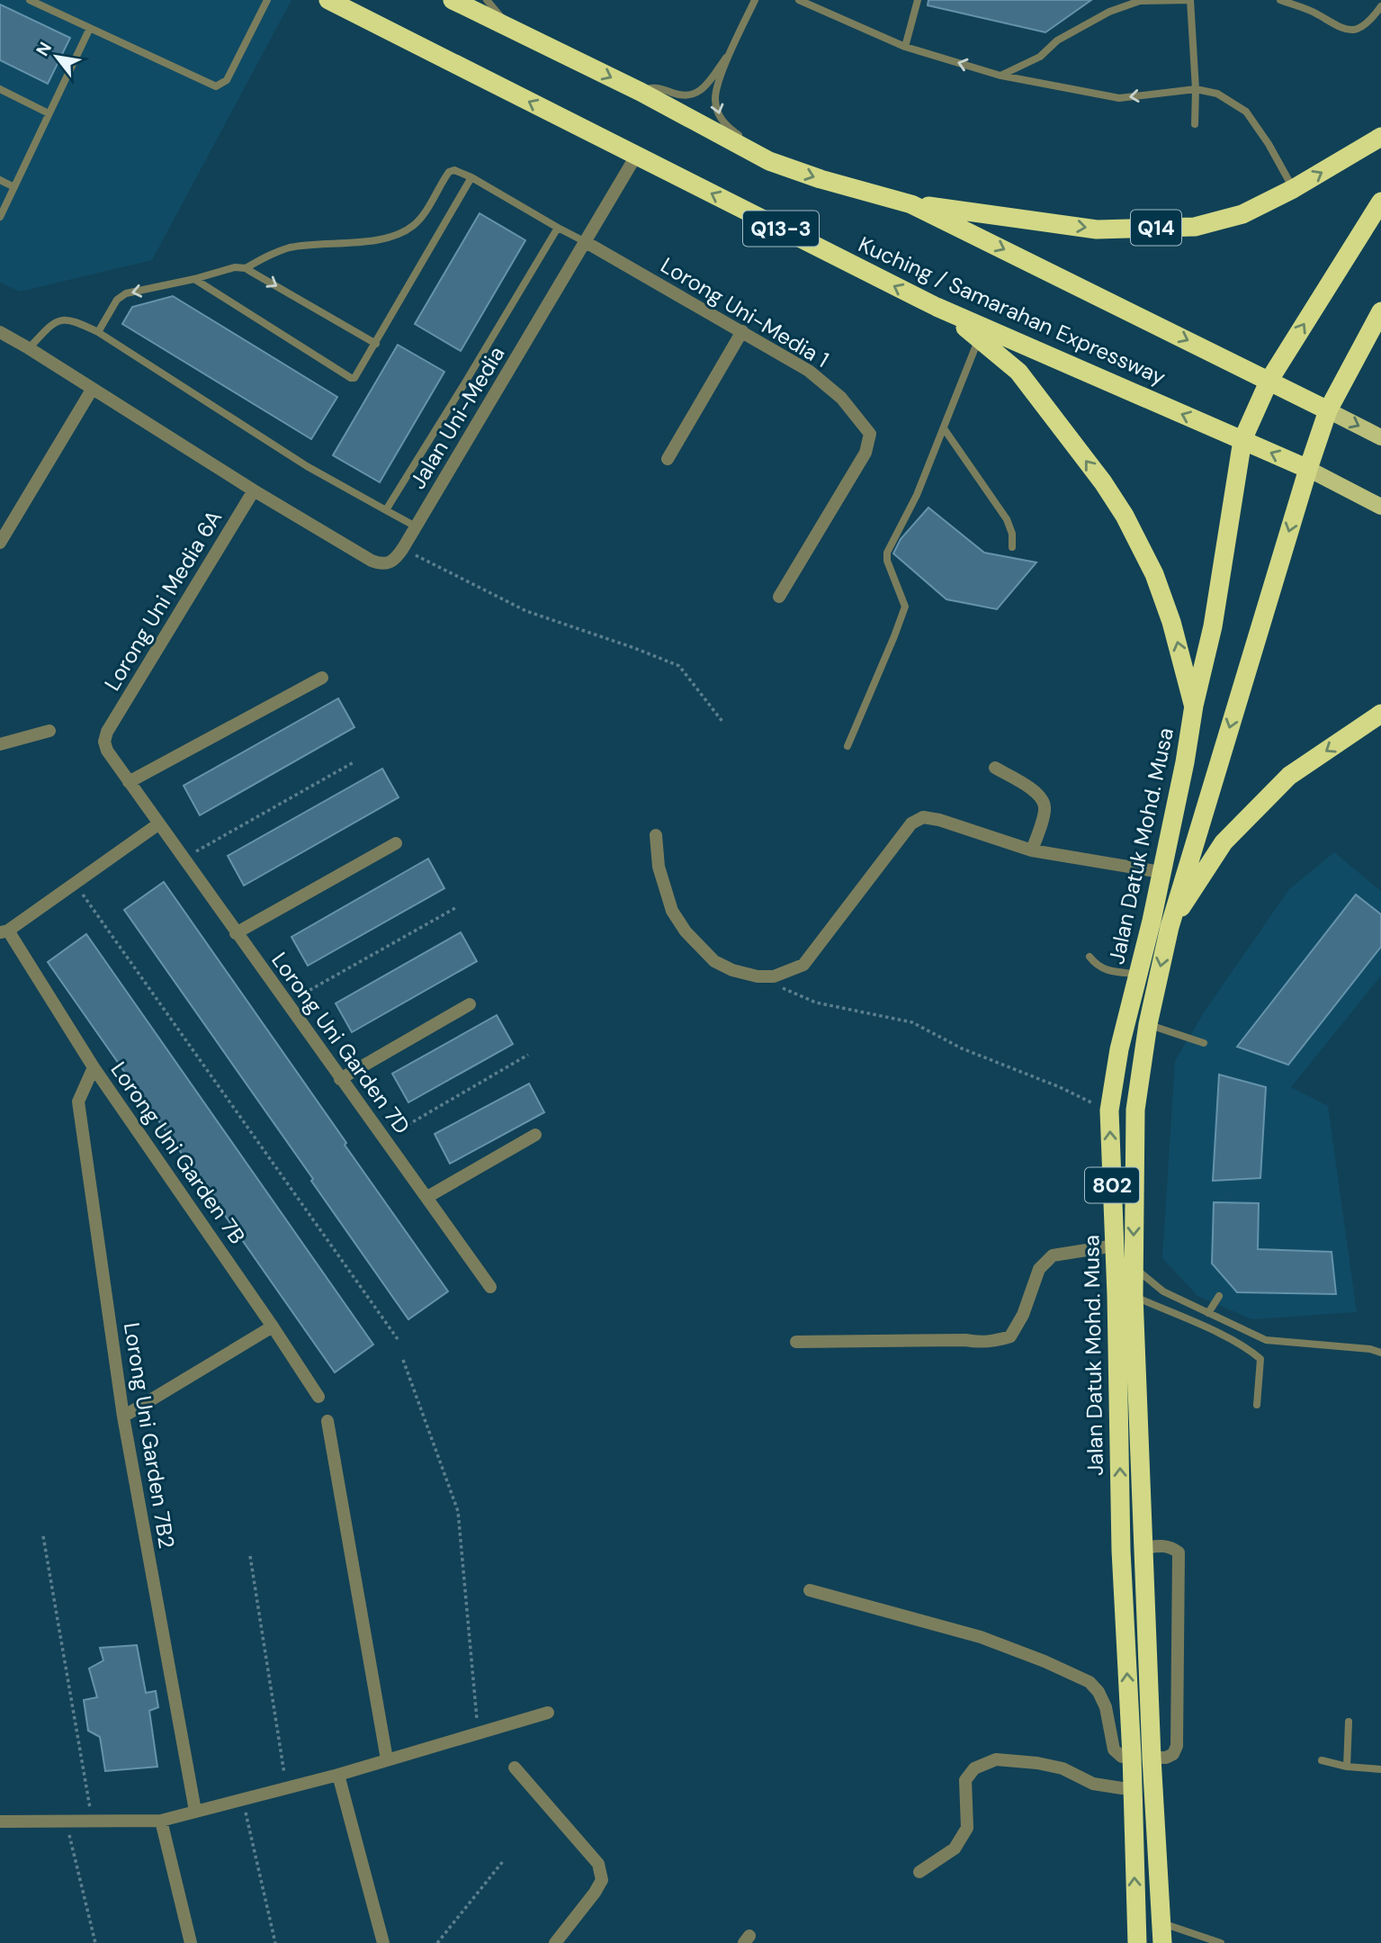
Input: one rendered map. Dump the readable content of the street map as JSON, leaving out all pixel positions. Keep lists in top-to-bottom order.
{
  "streets": {
    "highway": [
      "Q14",
      "Q13-3",
      "Kuching / Samarahan Expressway",
      "Jalan Datuk Mohd. Musa",
      "802"
    ],
    "street": [
      "Lorong Uni-Media 1",
      "Jalan Uni-Media",
      "Lorong Uni Media 6A",
      "Lorong Uni Garden 7D",
      "Lorong Uni Garden 7B",
      "Lorong Uni Garden 7B2"
    ]
  },
  "crossings": [
    ["Q14", "Kuching / Samarahan Expressway"],
    ["Q13-3", "Kuching / Samarahan Expressway"],
    ["Q13-3", "Jalan Datuk Mohd. Musa"],
    ["Kuching / Samarahan Expressway", "Jalan Uni-Media"],
    ["Kuching / Samarahan Expressway", "Jalan Datuk Mohd. Musa"],
    ["Lorong Uni-Media 1", "Jalan Uni-Media"],
    ["Jalan Uni-Media", "Lorong Uni Media 6A"],
    ["Lorong Uni Media 6A", "Lorong Uni Garden 7D"],
    ["Lorong Uni Garden 7B", "Lorong Uni Garden 7B2"]
  ],
  "north": "top left"
}
